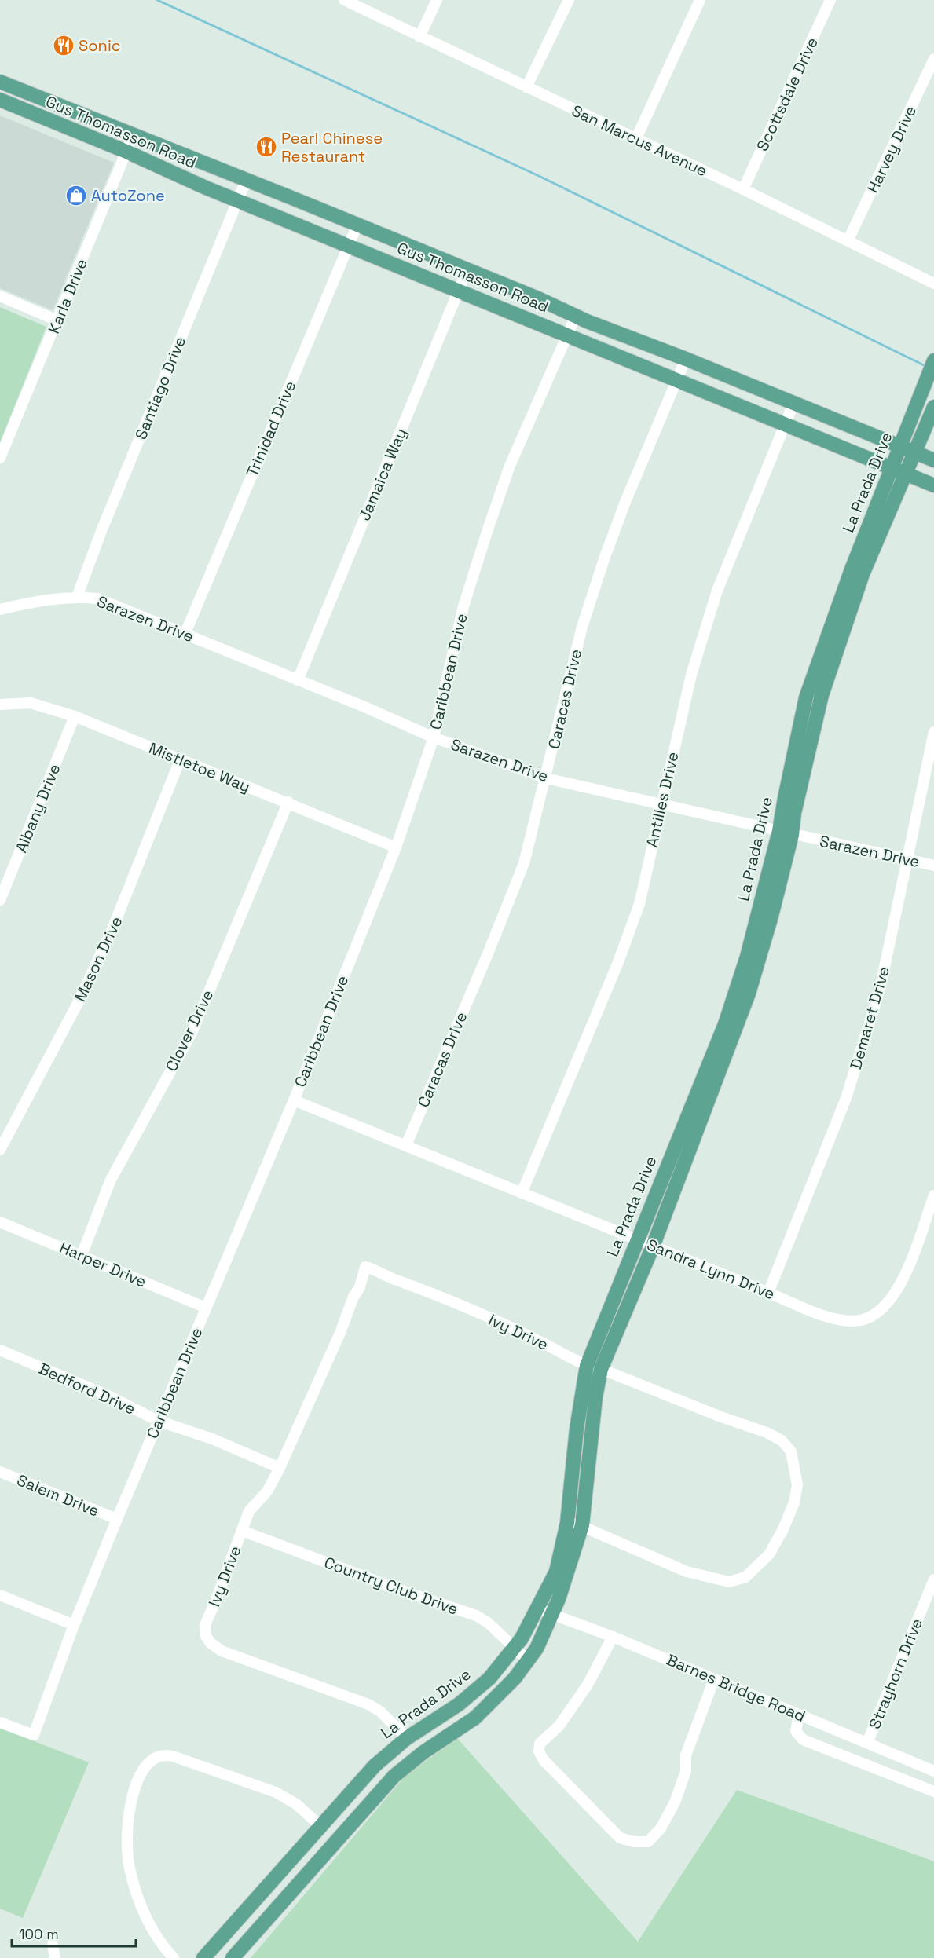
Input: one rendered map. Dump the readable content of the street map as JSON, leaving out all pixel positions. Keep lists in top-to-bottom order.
{
  "streets": {
    "main road": ["Gus Thomasson Road", "La Prada Drive"],
    "street": [
      "Scottsdale Drive",
      "San Marcus Avenue",
      "Harvey Drive",
      "Karla Drive",
      "Santiago Drive",
      "Trinidad Drive",
      "Jamaica Way",
      "Sarazen Drive",
      "Caribbean Drive",
      "Caracas Drive",
      "Mistletoe Way",
      "Antilles Drive",
      "Albany Drive",
      "Mason Drive",
      "Demaret Drive",
      "Clover Drive",
      "Harper Drive",
      "Sandra Lynn Drive",
      "Ivy Drive",
      "Bedford Drive",
      "Salem Drive",
      "Country Club Drive",
      "Strayhorn Drive",
      "Barnes Bridge Road"
    ]
  },
  "crossings": [
    ["Scottsdale Drive", "San Marcus Avenue"],
    ["Gus Thomasson Road", "Karla Drive"],
    ["Gus Thomasson Road", "Santiago Drive"],
    ["Gus Thomasson Road", "Trinidad Drive"],
    ["Gus Thomasson Road", "Jamaica Way"],
    ["Gus Thomasson Road", "La Prada Drive"],
    ["Gus Thomasson Road", "Caribbean Drive"],
    ["Gus Thomasson Road", "Caracas Drive"],
    ["Gus Thomasson Road", "Antilles Drive"],
    ["San Marcus Avenue", "Harvey Drive"],
    ["Santiago Drive", "Sarazen Drive"],
    ["Trinidad Drive", "Sarazen Drive"],
    ["Jamaica Way", "Sarazen Drive"],
    ["La Prada Drive", "Sarazen Drive"],
    ["La Prada Drive", "Sandra Lynn Drive"],
    ["La Prada Drive", "Ivy Drive"],
    ["La Prada Drive", "Country Club Drive"],
    ["La Prada Drive", "Barnes Bridge Road"],
    ["Sarazen Drive", "Caribbean Drive"],
    ["Sarazen Drive", "Caracas Drive"],
    ["Sarazen Drive", "Antilles Drive"],
    ["Sarazen Drive", "Demaret Drive"],
    ["Caribbean Drive", "Mistletoe Way"],
    ["Caribbean Drive", "Harper Drive"],
    ["Caribbean Drive", "Sandra Lynn Drive"],
    ["Caribbean Drive", "Bedford Drive"],
    ["Caribbean Drive", "Salem Drive"],
    ["Caracas Drive", "Sandra Lynn Drive"],
    ["Mistletoe Way", "Albany Drive"],
    ["Mistletoe Way", "Mason Drive"],
    ["Mistletoe Way", "Clover Drive"],
    ["Antilles Drive", "Sandra Lynn Drive"],
    ["Demaret Drive", "Sandra Lynn Drive"],
    ["Clover Drive", "Harper Drive"],
    ["Ivy Drive", "Bedford Drive"],
    ["Ivy Drive", "Country Club Drive"],
    ["Strayhorn Drive", "Barnes Bridge Road"]
  ],
  "places": {
    "restaurant": ["Sonic", "Pearl Chinese Restaurant"],
    "shop": ["AutoZone"]
  },
  "scale_bar": "100 m"
}
